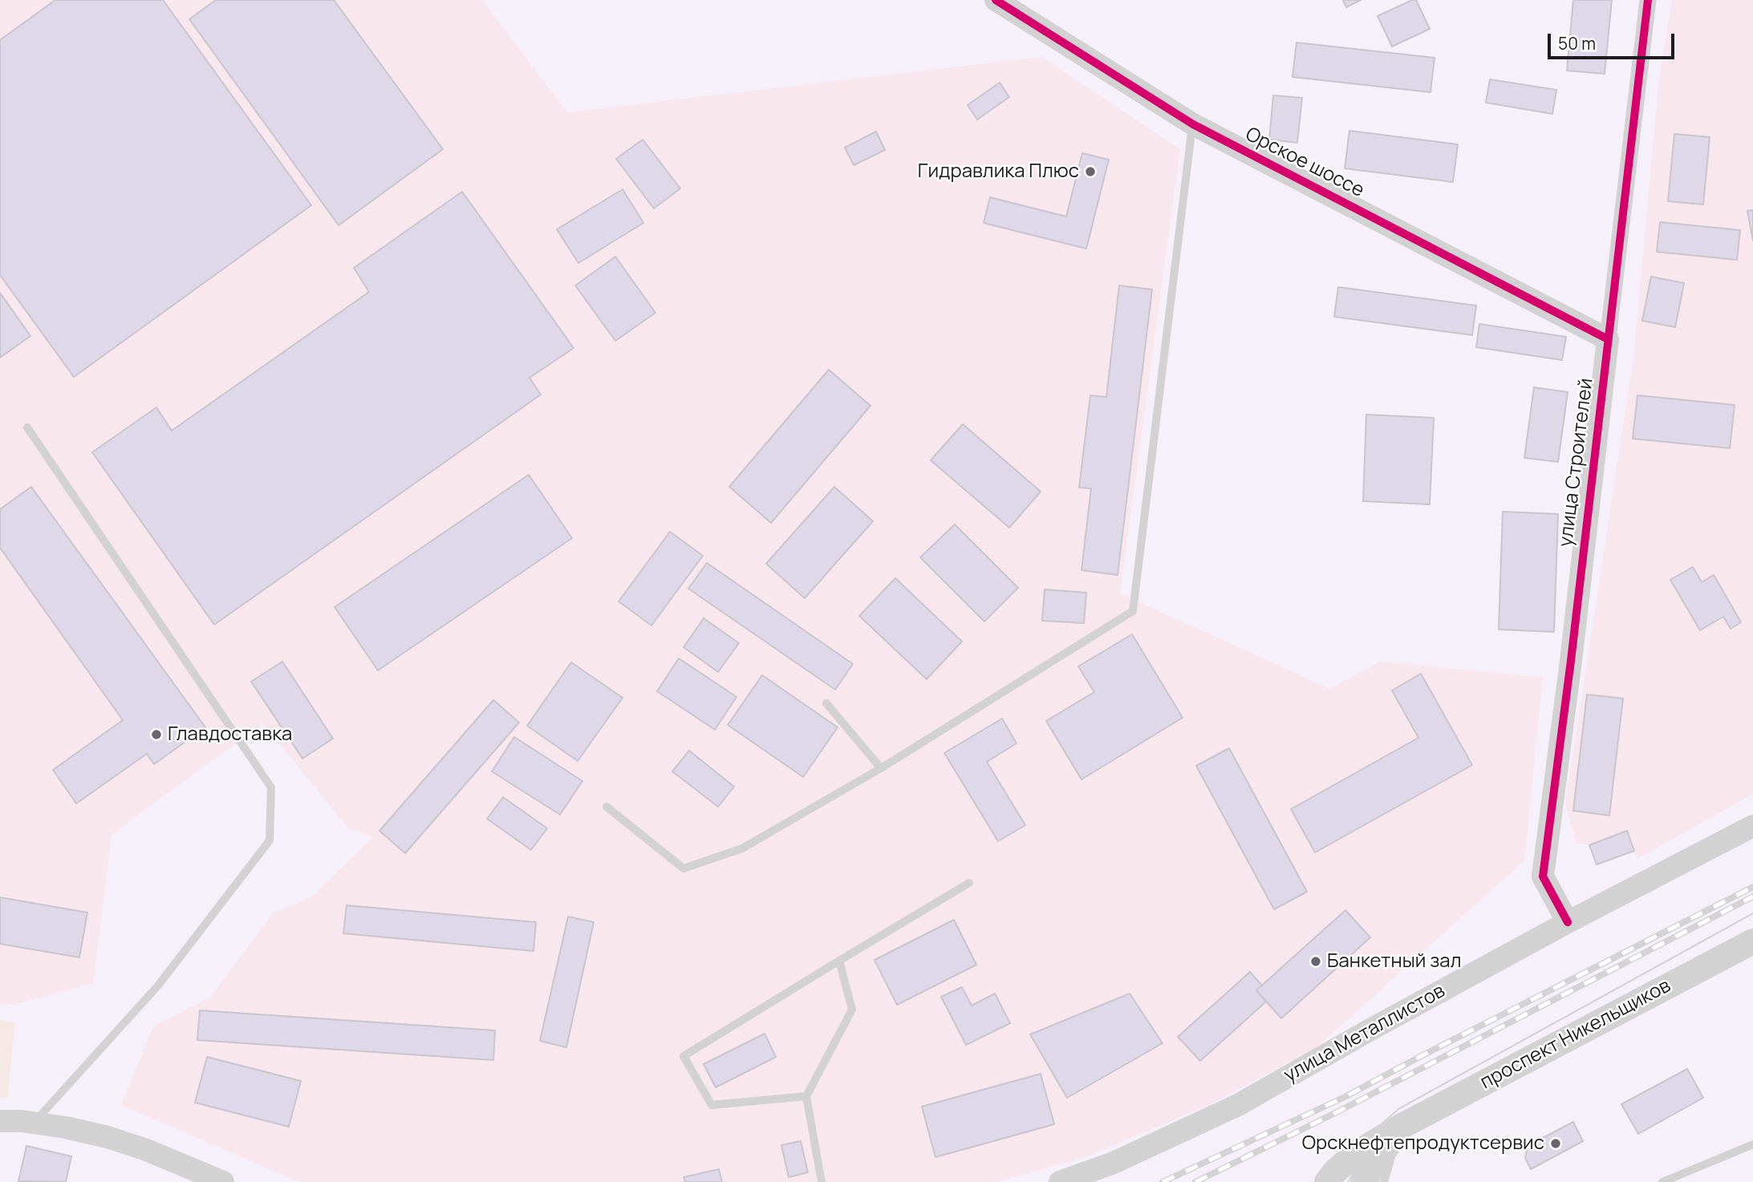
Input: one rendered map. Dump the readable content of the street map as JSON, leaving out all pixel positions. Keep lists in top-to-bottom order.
{
  "streets": {
    "main road": ["проспект Никельщиков"],
    "street": ["Орское шоссе", "улица Строителей", "улица Металлистов"]
  },
  "crossings": [
    ["Орское шоссе", "улица Строителей"],
    ["улица Строителей", "улица Металлистов"]
  ],
  "places": [
    "Гидравлика Плюс",
    "Главдоставка",
    "Банкетный зал",
    "Орскнефтепродуктсервис"
  ],
  "scale_bar": "50 m"
}
